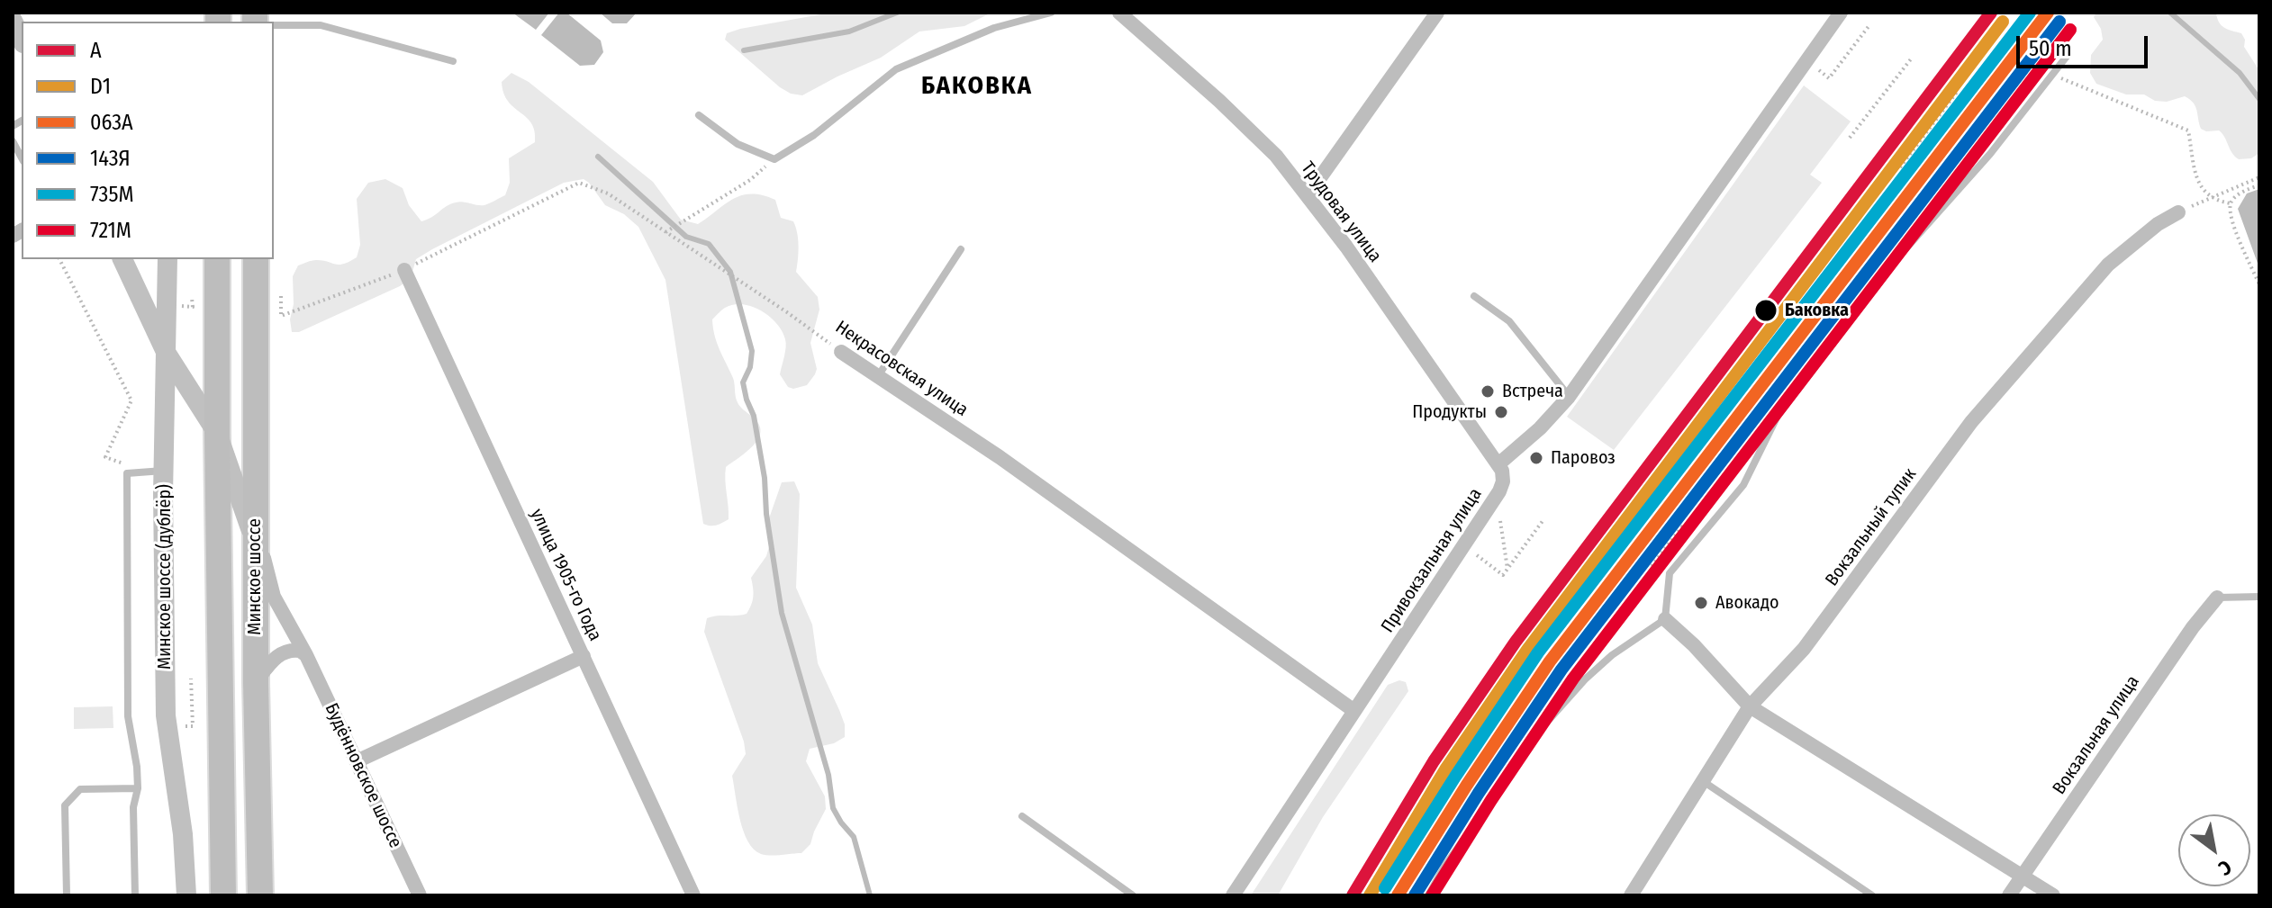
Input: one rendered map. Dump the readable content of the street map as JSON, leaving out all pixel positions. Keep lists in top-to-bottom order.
{
  "streets": {
    "highway": ["Минское шоссе"],
    "main road": ["Минское шоссе (дублёр)"],
    "street": [
      "Трудовая улица",
      "Некрасовская улица",
      "Вокзальный тупик",
      "Привокзальная улица",
      "улица 1905-го Года",
      "Вокзальная улица",
      "Будённовское шоссе"
    ]
  },
  "crossings": [
    ["Трудовая улица", "Привокзальная улица"],
    ["Некрасовская улица", "Привокзальная улица"],
    ["Некрасовская улица", "улица 1905-го Года"],
    ["Минское шоссе", "Будённовское шоссе"]
  ],
  "districts": ["БАКОВКА"],
  "places": [
    "Баковка",
    "Встреча",
    "Продукты",
    "Паровоз",
    "Авокадо"
  ],
  "lines": [
    "transit line A",
    "transit line 063А",
    "transit line 735М",
    "transit line D1",
    "transit line 143Я",
    "transit line 721М"
  ],
  "legend": [
    "A",
    "D1",
    "063А",
    "143Я",
    "735М",
    "721М"
  ],
  "scale_bar": "50 m",
  "north": "bottom right"
}
